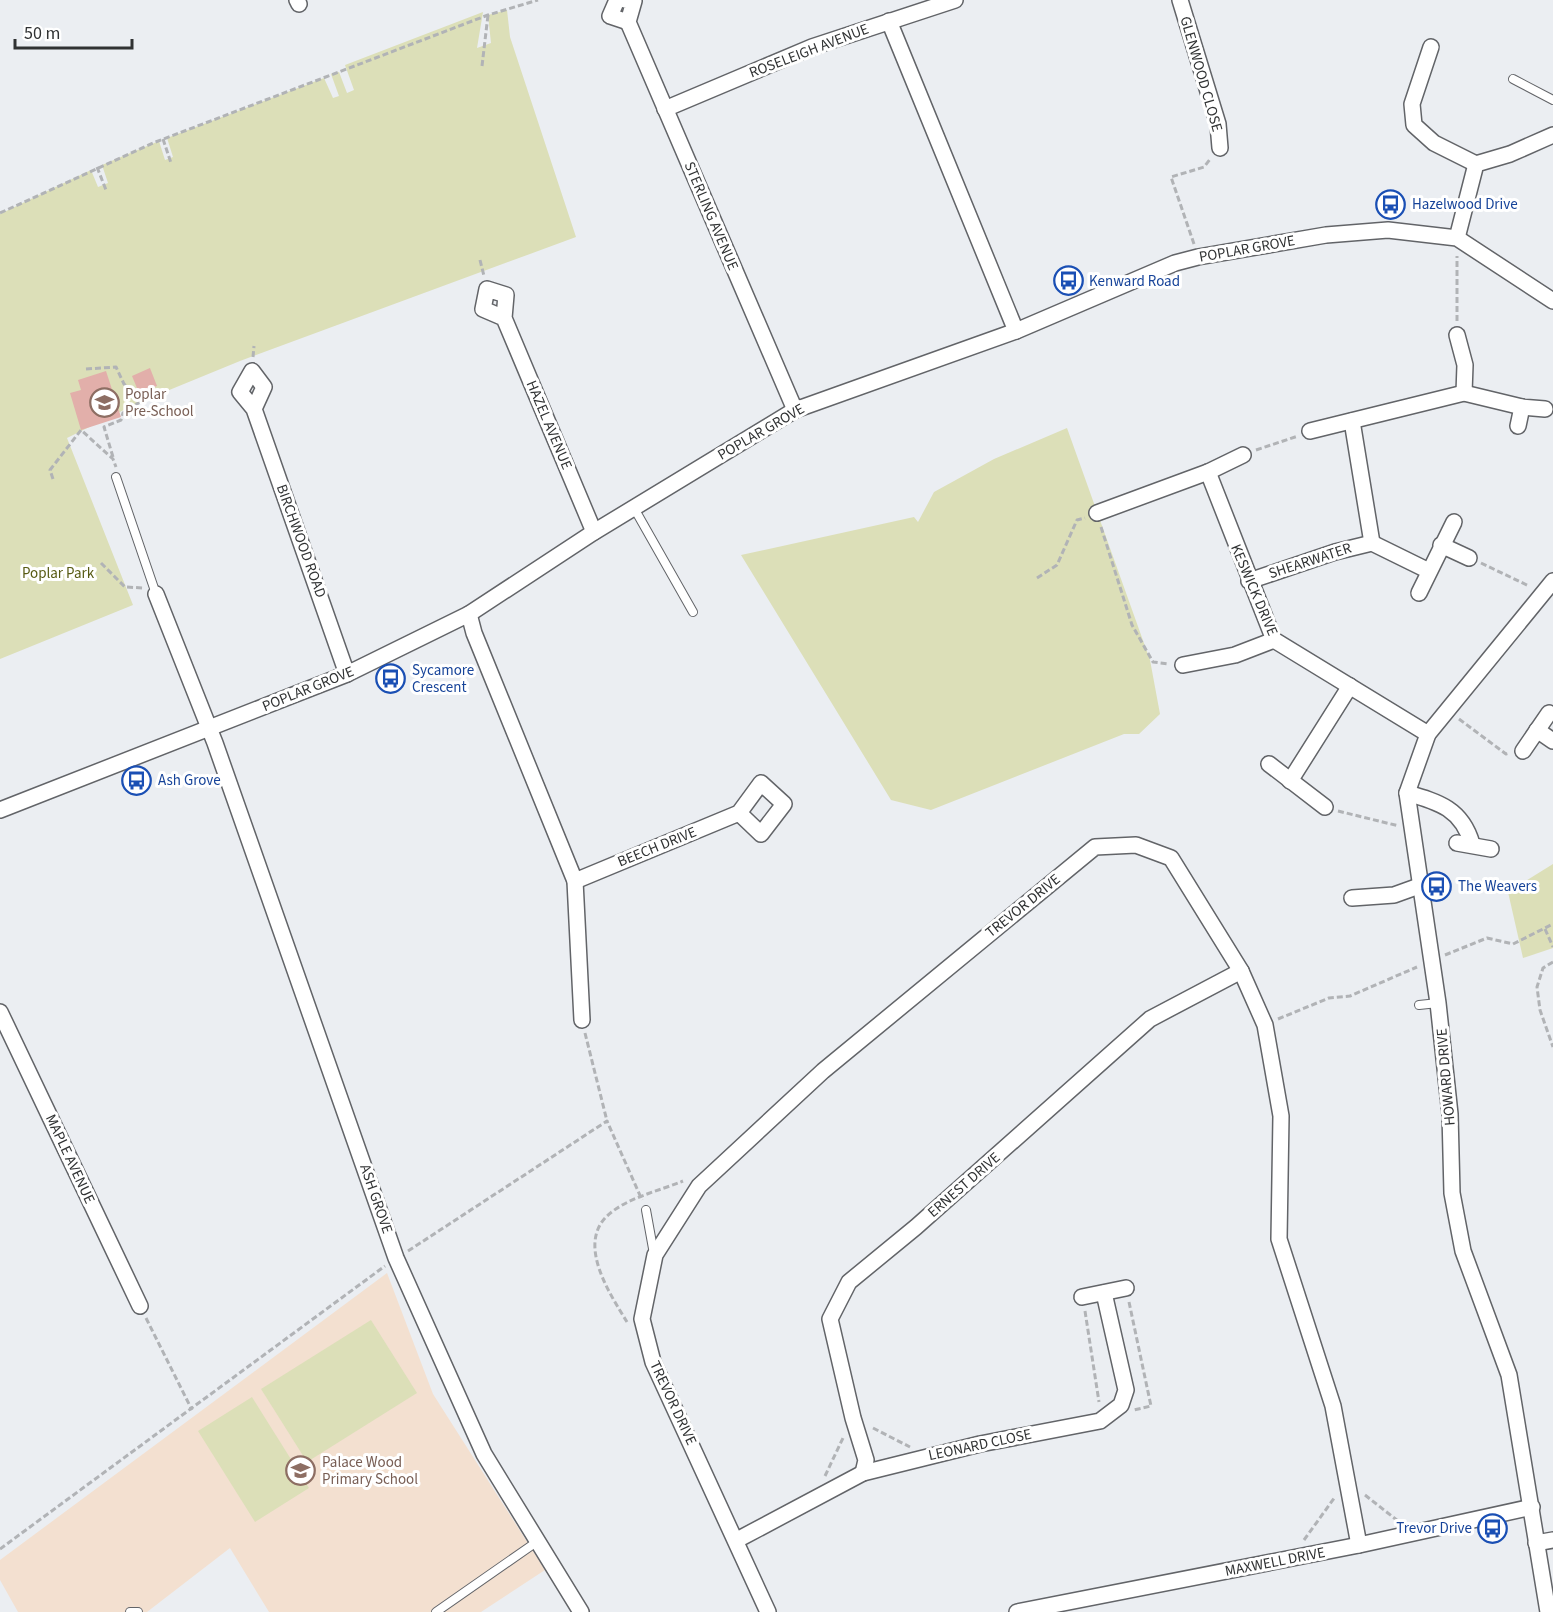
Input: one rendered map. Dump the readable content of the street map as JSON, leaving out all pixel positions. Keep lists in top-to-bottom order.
{
  "streets": {
    "street": [
      "ROSELEIGH AVENUE",
      "GLENWOOD CLOSE",
      "STERLING AVENUE",
      "POPLAR GROVE",
      "HAZEL AVENUE",
      "BIRCHWOOD ROAD",
      "SHEARWATER",
      "KESWICK DRIVE",
      "BEECH DRIVE",
      "TREVOR DRIVE",
      "HOWARD DRIVE",
      "MAPLE AVENUE",
      "ERNEST DRIVE",
      "ASH GROVE",
      "LEONARD CLOSE",
      "MAXWELL DRIVE"
    ]
  },
  "crossings": [
    ["ROSELEIGH AVENUE", "STERLING AVENUE"],
    ["STERLING AVENUE", "POPLAR GROVE"],
    ["POPLAR GROVE", "HAZEL AVENUE"],
    ["POPLAR GROVE", "BIRCHWOOD ROAD"],
    ["POPLAR GROVE", "ASH GROVE"],
    ["SHEARWATER", "KESWICK DRIVE"],
    ["KESWICK DRIVE", "HOWARD DRIVE"],
    ["TREVOR DRIVE", "ERNEST DRIVE"],
    ["TREVOR DRIVE", "LEONARD CLOSE"],
    ["TREVOR DRIVE", "MAXWELL DRIVE"],
    ["HOWARD DRIVE", "MAXWELL DRIVE"],
    ["ERNEST DRIVE", "LEONARD CLOSE"]
  ],
  "parks": ["Poplar Park"],
  "places": {
    "bus stop": [
      "Hazelwood Drive",
      "Kenward Road",
      "Sycamore Crescent",
      "Ash Grove",
      "The Weavers",
      "Trevor Drive"
    ],
    "school or university": ["Poplar Pre-School", "Palace Wood Primary School"]
  },
  "scale_bar": "50 m"
}
